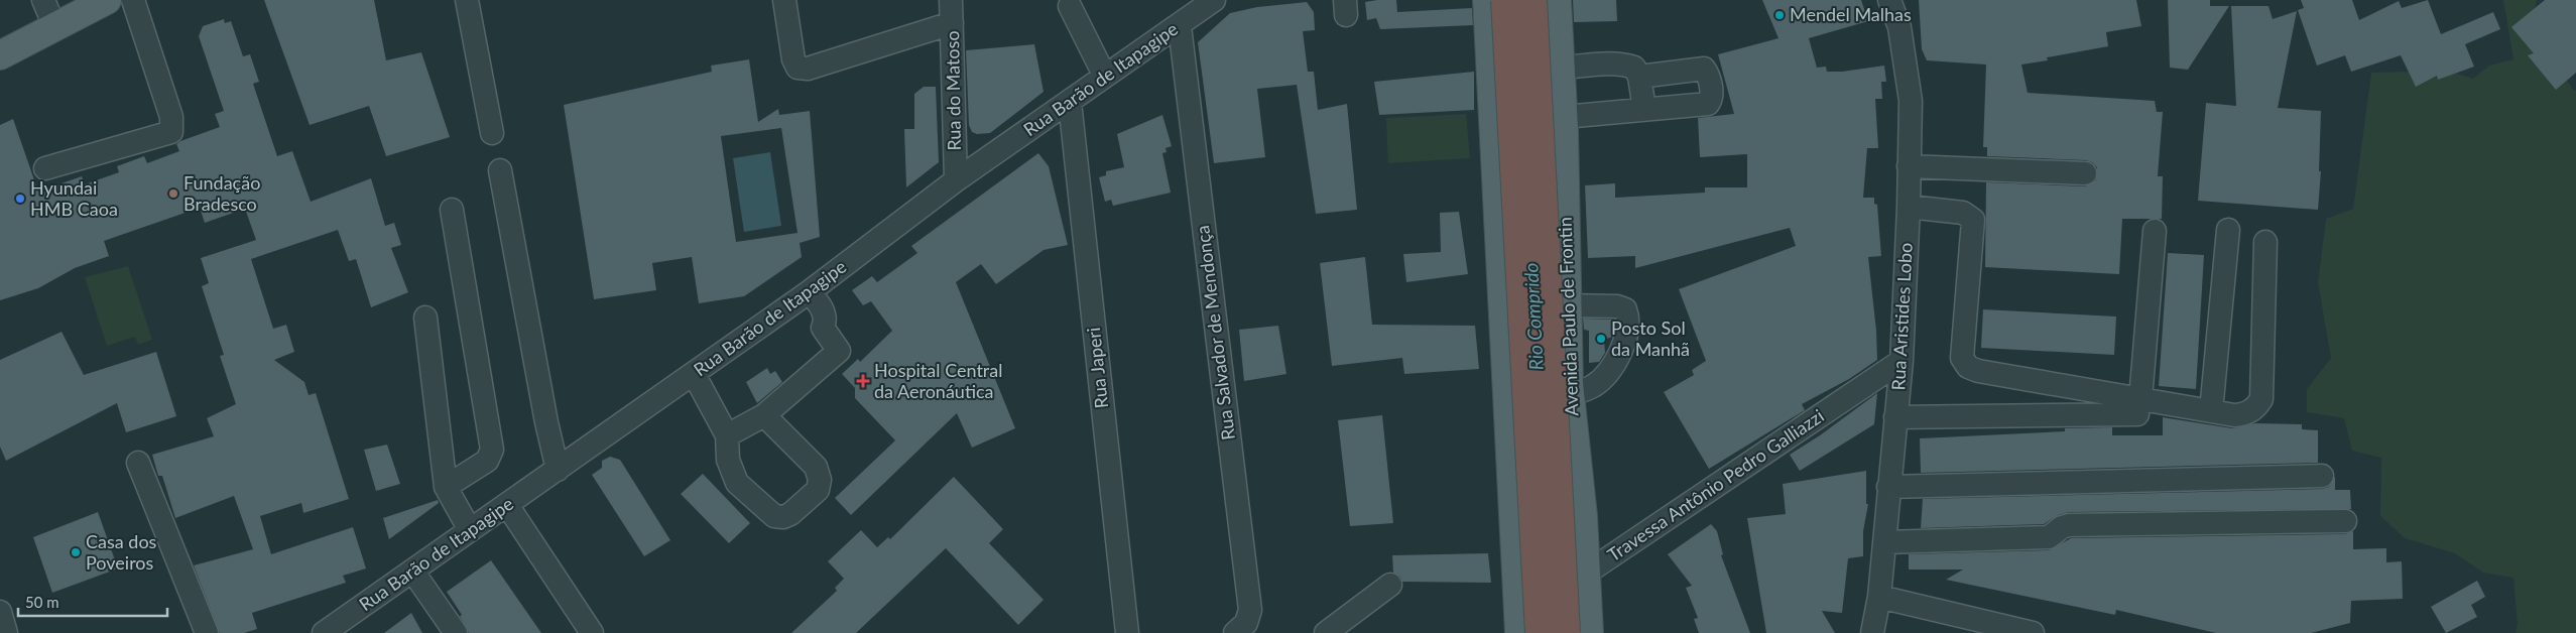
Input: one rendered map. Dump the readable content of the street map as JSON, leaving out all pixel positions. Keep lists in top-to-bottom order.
{
  "streets": {
    "main road": ["Avenida Paulo de Frontin"],
    "street": [
      "Rua Barão de Itapagipe",
      "Rua do Matoso",
      "Rua Aristides Lobo",
      "Rua Salvador de Mendonça",
      "Rua Japeri",
      "Travessa Antônio Pedro Galliazzi"
    ]
  },
  "crossings": [
    ["Rua Barão de Itapagipe", "Rua do Matoso"],
    ["Rua Barão de Itapagipe", "Rua Salvador de Mendonça"],
    ["Rua Barão de Itapagipe", "Rua Japeri"],
    ["Avenida Paulo de Frontin", "Travessa Antônio Pedro Galliazzi"],
    ["Rua Aristides Lobo", "Travessa Antônio Pedro Galliazzi"]
  ],
  "water": ["Rio Comprido"],
  "places": {
    "other": [
      "Mendel Malhas",
      "Fundação Bradesco",
      "Hyundai HMB Caoa",
      "Posto Sol da Manhã",
      "Casa dos Poveiros"
    ],
    "health": ["Hospital Central da Aeronáutica"]
  },
  "scale_bar": "50 m"
}
